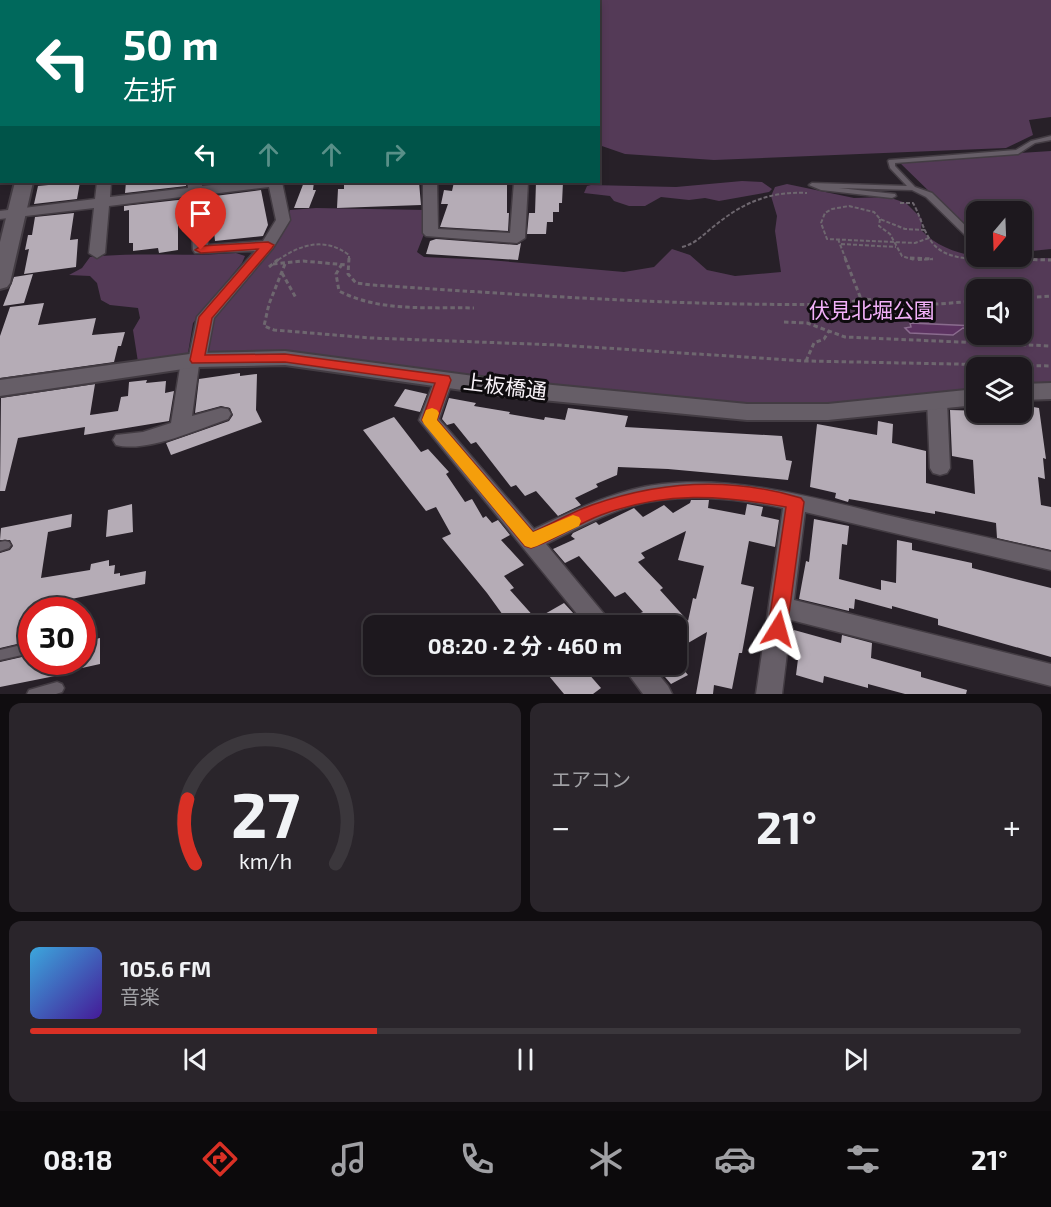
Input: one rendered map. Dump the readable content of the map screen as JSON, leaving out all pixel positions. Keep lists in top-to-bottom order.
{
  "streets": {
    "street": ["上板橋通"]
  },
  "parks": ["伏見北堀公園"],
  "north": "bottom",
  "page": {
    "turn": ["50 m", "左折"],
    "limit": "30",
    "trip": "08:20 · 2 分 · 460 m",
    "tile": "エアコン",
    "heat": ["−", "21°", "+"],
    "song": ["105.6 FM", "音楽"],
    "tabs": ["08:18", "21°"],
    "gauge": ["27", "km/h"]
  }
}
